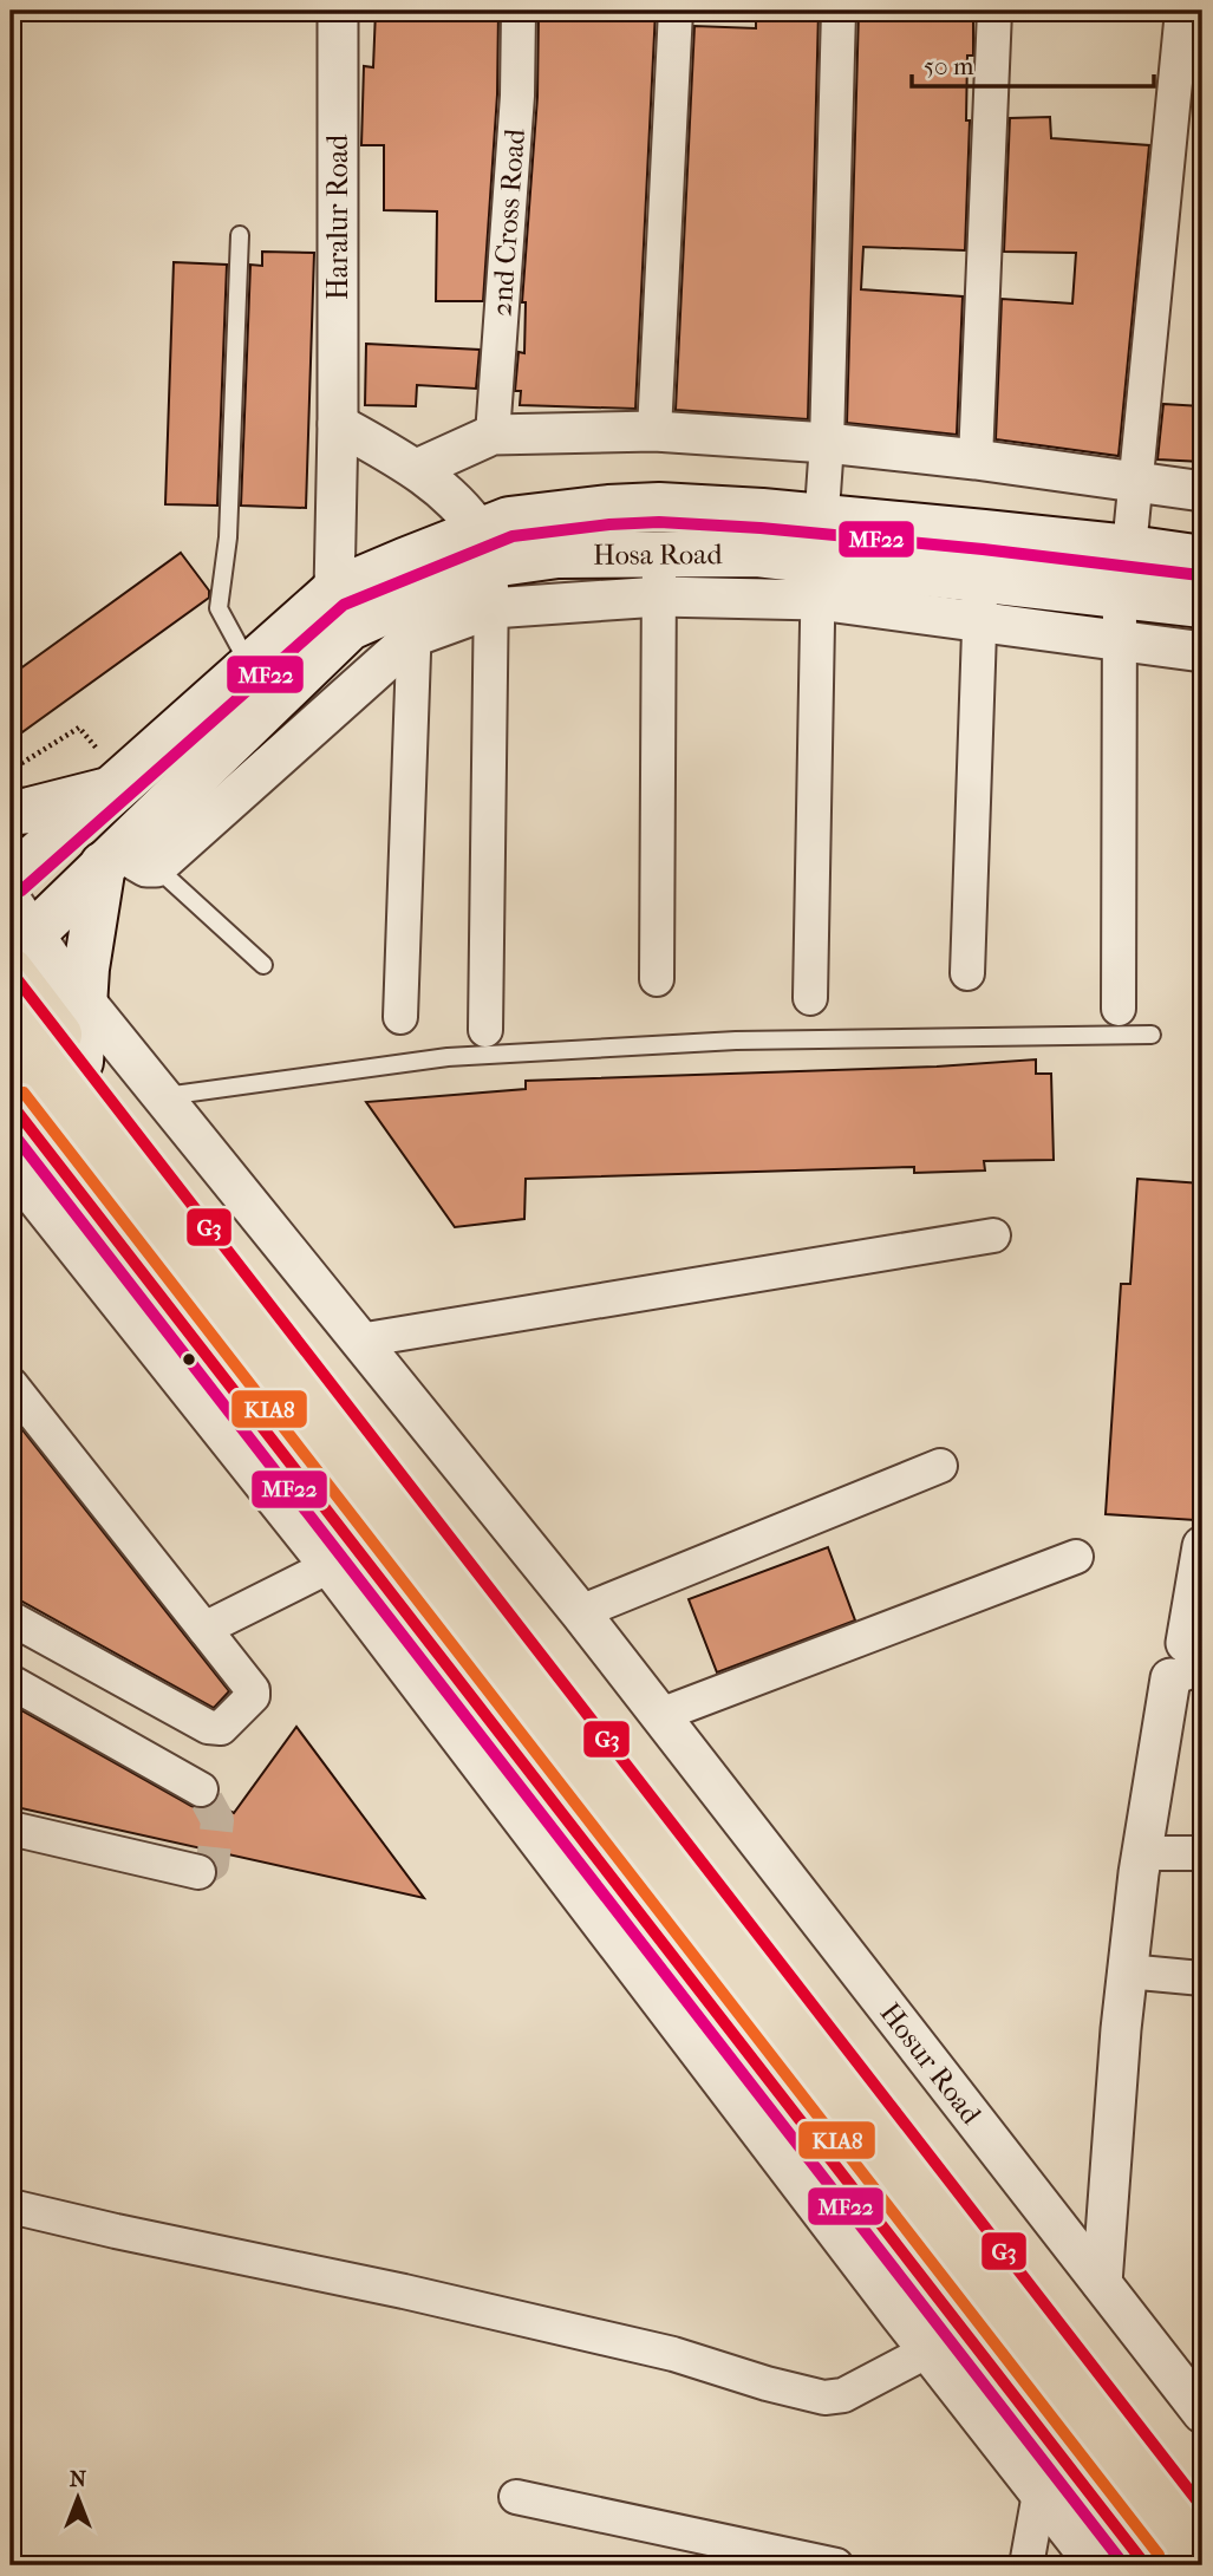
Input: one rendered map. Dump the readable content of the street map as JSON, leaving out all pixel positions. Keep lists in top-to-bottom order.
{
  "streets": {
    "highway": ["Hosur Road"],
    "main road": ["Hosa Road"],
    "street": ["Haralur Road", "2nd Cross Road"]
  },
  "crossings": [
    ["Haralur Road", "Hosa Road"],
    ["Hosa Road", "Hosur Road"]
  ],
  "lines": ["transit line MF22", "transit line G3", "transit line KIA8"],
  "scale_bar": "50 m",
  "north": "top"
}
